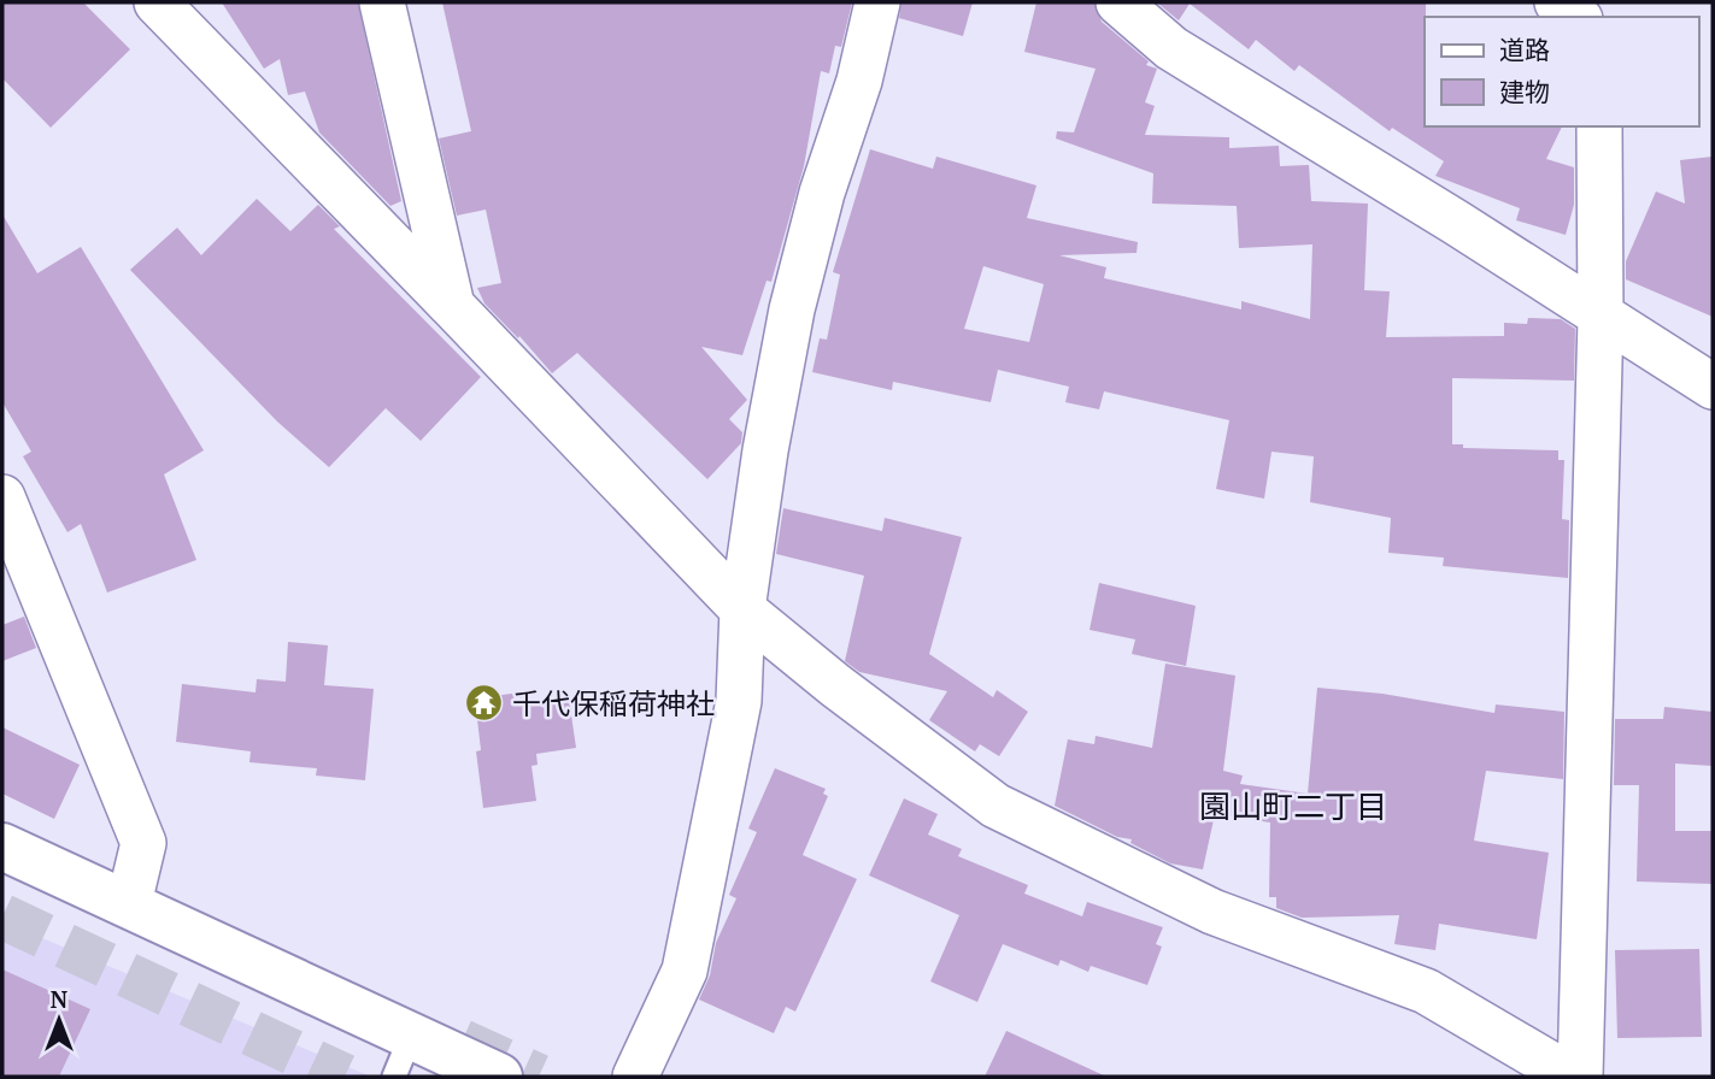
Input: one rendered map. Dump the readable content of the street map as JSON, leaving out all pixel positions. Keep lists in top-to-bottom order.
{
  "districts": ["園山町二丁目"],
  "places": {
    "temple": ["千代保稲荷神社"]
  },
  "legend": ["道路", "建物"],
  "north": "top"
}
